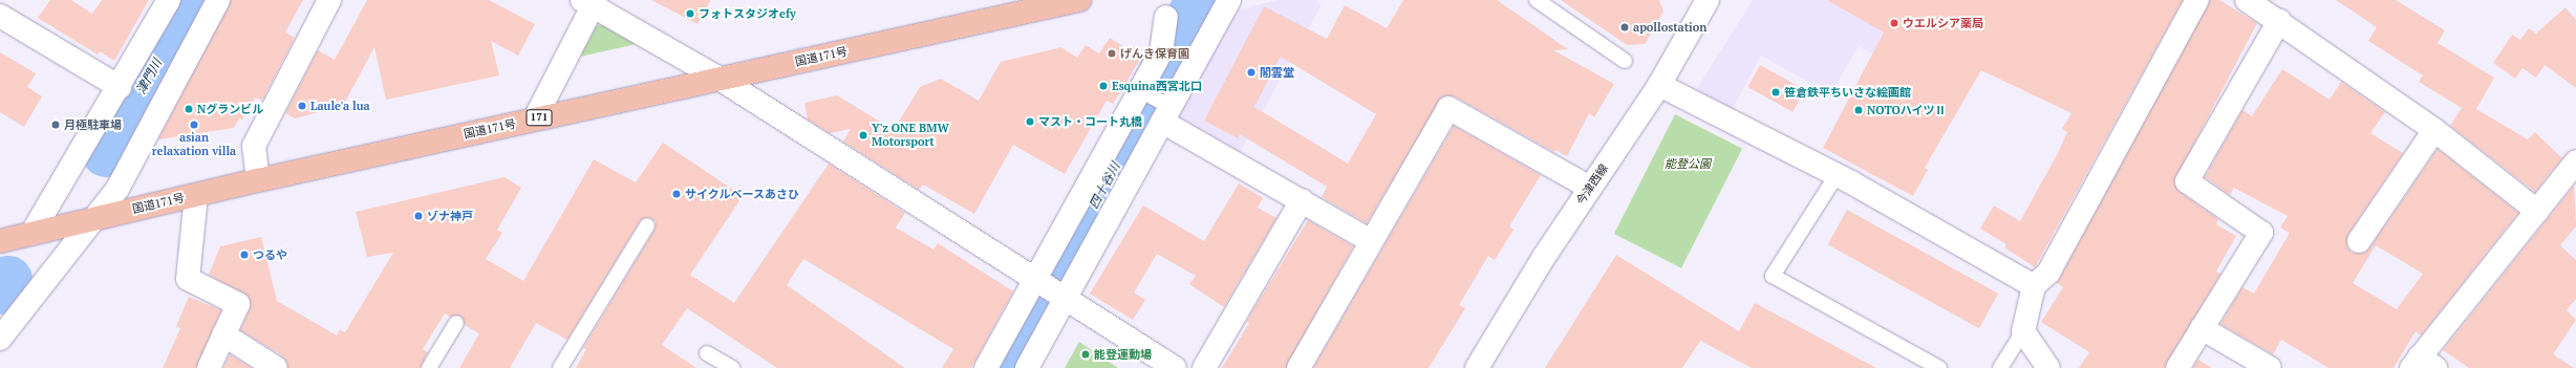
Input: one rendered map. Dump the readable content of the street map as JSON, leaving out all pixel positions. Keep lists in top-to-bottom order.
{
  "streets": {
    "highway": ["国道171号", "171"],
    "street": ["今津西線"]
  },
  "water": ["津門川", "四十谷川"],
  "parks": ["能登公園"],
  "places": [
    "フォトスタジオefy",
    "ウエルシア薬局",
    "apollostation",
    "げんき保育園",
    "閣雲堂",
    "Esquina西宮北口",
    "笹倉鉄平ちいさな絵画館",
    "Laule'a lua",
    "Nグランビル",
    "NOTOハイツⅡ",
    "マスト・コート丸橋",
    "月極駐車場",
    "asian relaxation villa",
    "Y'z ONE BMW Motorsport",
    "サイクルベースあさひ",
    "ゾナ神戸",
    "つるや",
    "能登運動場"
  ]
}
